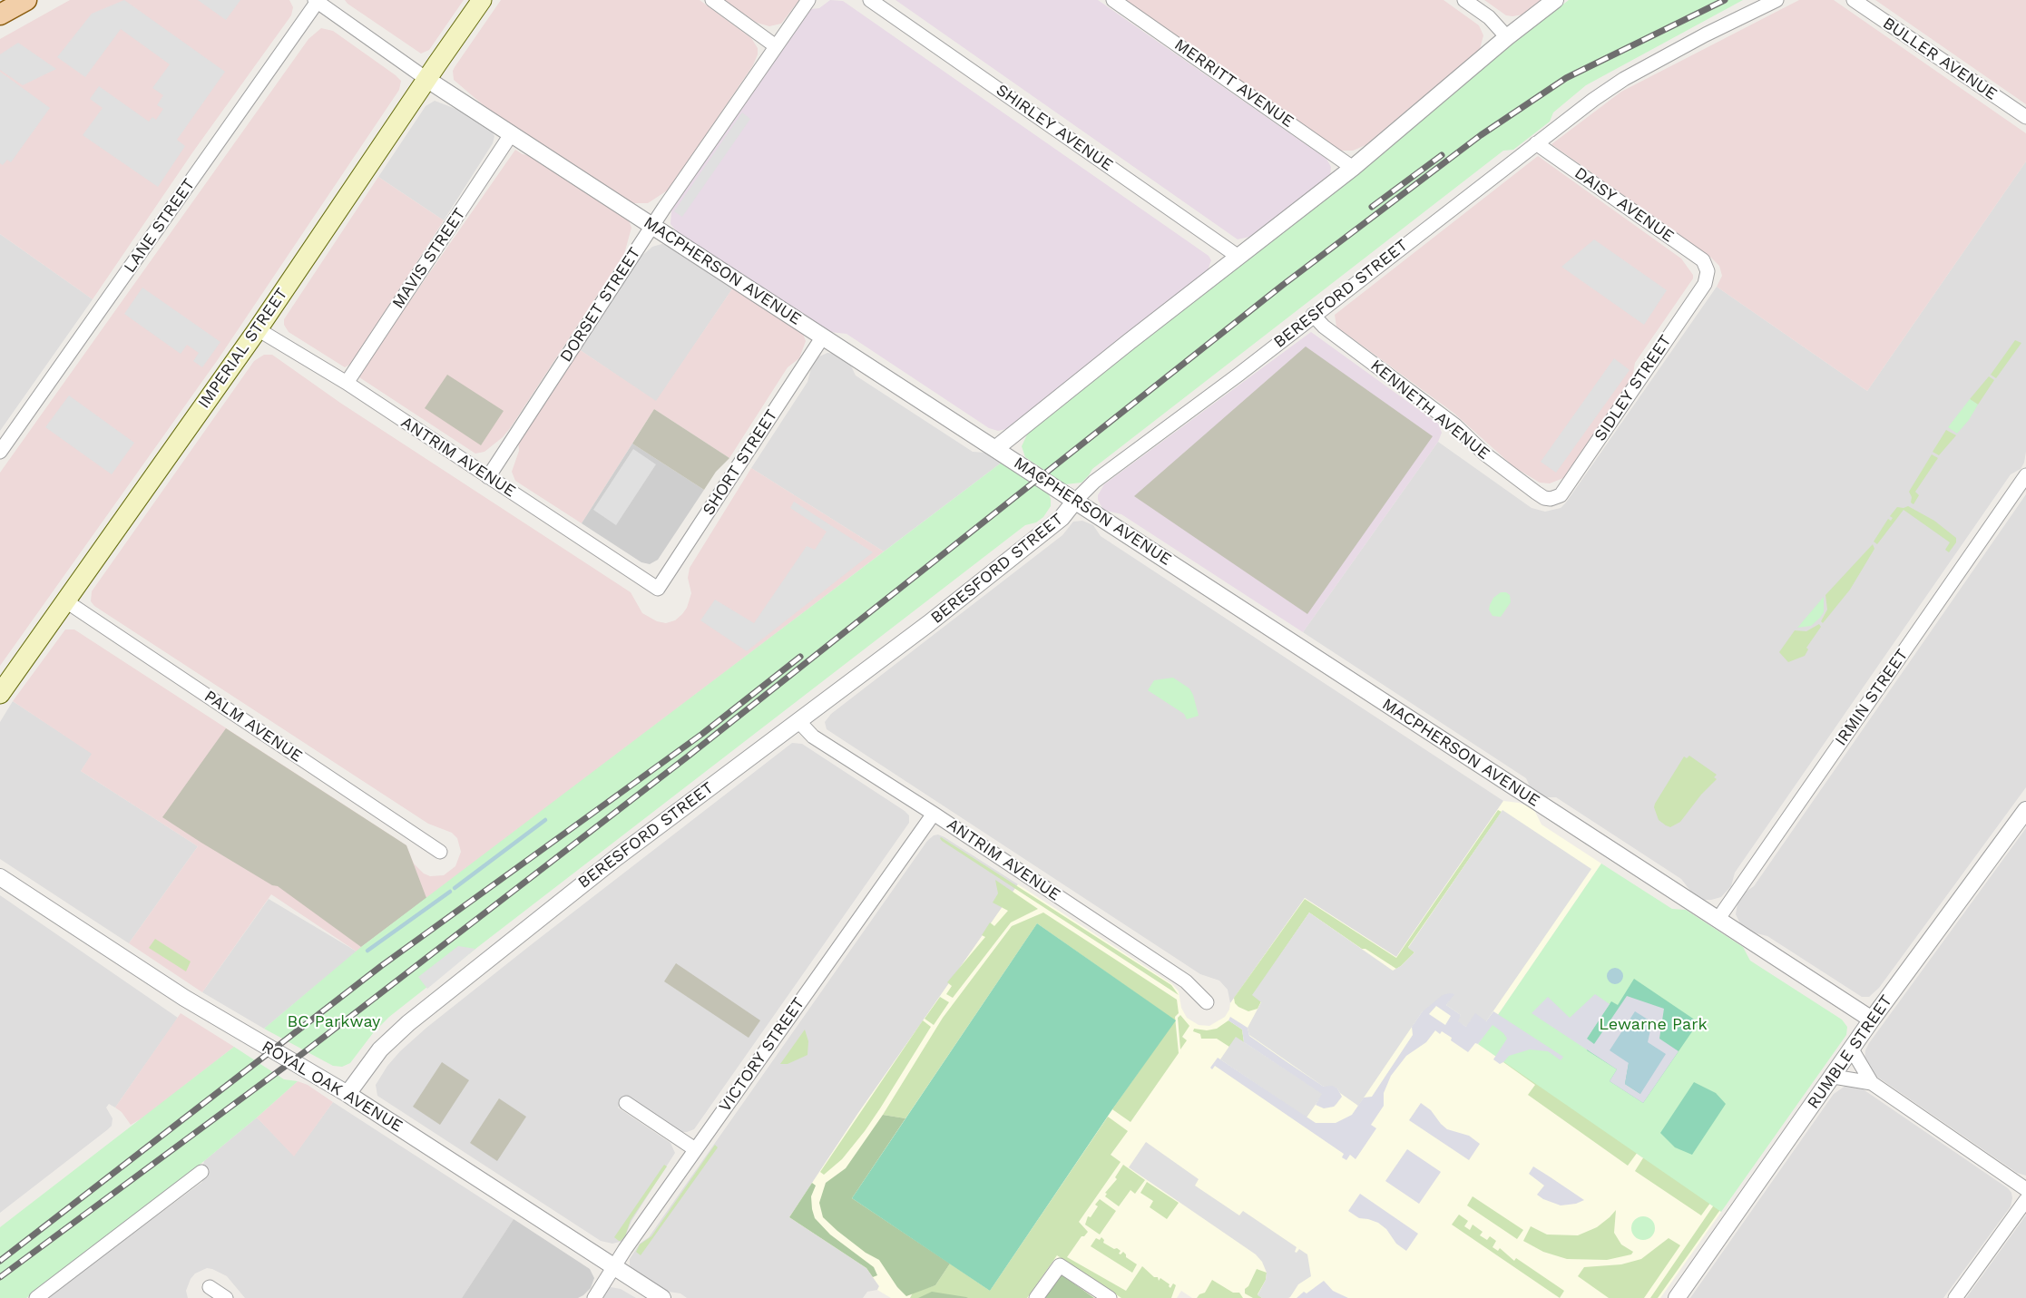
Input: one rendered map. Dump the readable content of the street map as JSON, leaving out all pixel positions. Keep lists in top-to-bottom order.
{
  "streets": {
    "main road": ["IMPERIAL STREET"],
    "street": [
      "BULLER AVENUE",
      "MERRITT AVENUE",
      "SHIRLEY AVENUE",
      "DAISY AVENUE",
      "LANE STREET",
      "MAVIS STREET",
      "MACPHERSON AVENUE",
      "BERESFORD STREET",
      "DORSET STREET",
      "SIDLEY STREET",
      "KENNETH AVENUE",
      "ANTRIM AVENUE",
      "SHORT STREET",
      "IRMIN STREET",
      "PALM AVENUE",
      "RUMBLE STREET",
      "VICTORY STREET",
      "ROYAL OAK AVENUE"
    ]
  },
  "crossings": [
    ["DAISY AVENUE", "BERESFORD STREET"],
    ["DAISY AVENUE", "SIDLEY STREET"],
    ["LANE STREET", "MACPHERSON AVENUE"],
    ["MAVIS STREET", "MACPHERSON AVENUE"],
    ["MAVIS STREET", "ANTRIM AVENUE"],
    ["MACPHERSON AVENUE", "BERESFORD STREET"],
    ["MACPHERSON AVENUE", "DORSET STREET"],
    ["MACPHERSON AVENUE", "IMPERIAL STREET"],
    ["MACPHERSON AVENUE", "SHORT STREET"],
    ["MACPHERSON AVENUE", "IRMIN STREET"],
    ["MACPHERSON AVENUE", "RUMBLE STREET"],
    ["BERESFORD STREET", "KENNETH AVENUE"],
    ["BERESFORD STREET", "ANTRIM AVENUE"],
    ["BERESFORD STREET", "ROYAL OAK AVENUE"],
    ["DORSET STREET", "ANTRIM AVENUE"],
    ["IMPERIAL STREET", "ANTRIM AVENUE"],
    ["IMPERIAL STREET", "PALM AVENUE"],
    ["SIDLEY STREET", "KENNETH AVENUE"],
    ["ANTRIM AVENUE", "SHORT STREET"],
    ["ANTRIM AVENUE", "VICTORY STREET"],
    ["VICTORY STREET", "ROYAL OAK AVENUE"]
  ],
  "parks": ["BC Parkway", "Lewarne Park"]
}
